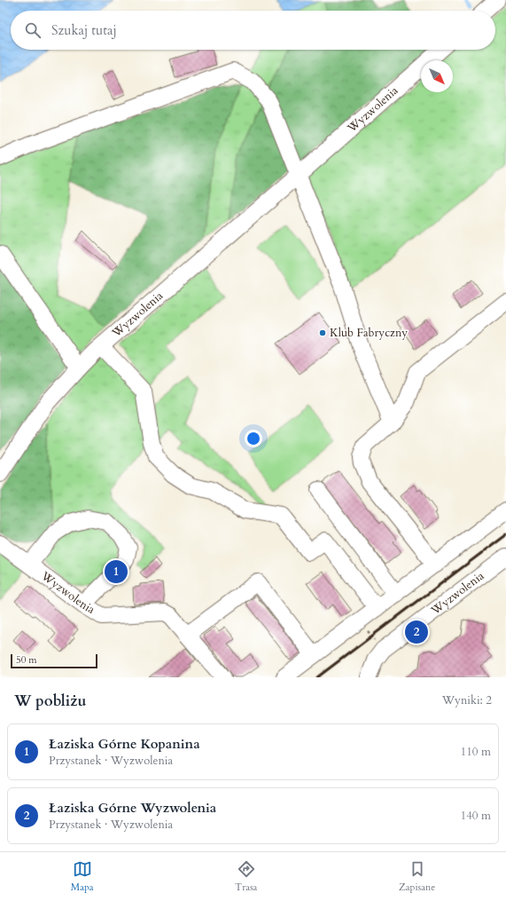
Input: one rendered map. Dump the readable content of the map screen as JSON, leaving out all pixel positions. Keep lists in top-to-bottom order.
{
  "streets": {
    "street": ["Wyzwolenia"]
  },
  "places": ["Klub Fabryczny"],
  "scale_bar": "50 m",
  "north": "bottom right",
  "page": {
    "search": "Szukaj tutaj",
    "pins": ["1", "2"],
    "scale": "50 m",
    "heading": ["W pobliżu", "Wyniki: 2"],
    "list": [
      {
        "mark": "1",
        "name": "Łaziska Górne Kopanina",
        "note": "Przystanek · Wyzwolenia",
        "value": "110 m"
      },
      {
        "mark": "2",
        "name": "Łaziska Górne Wyzwolenia",
        "note": "Przystanek · Wyzwolenia",
        "value": "140 m"
      }
    ],
    "nav": ["Mapa", "Trasa", "Zapisane"]
  }
}
